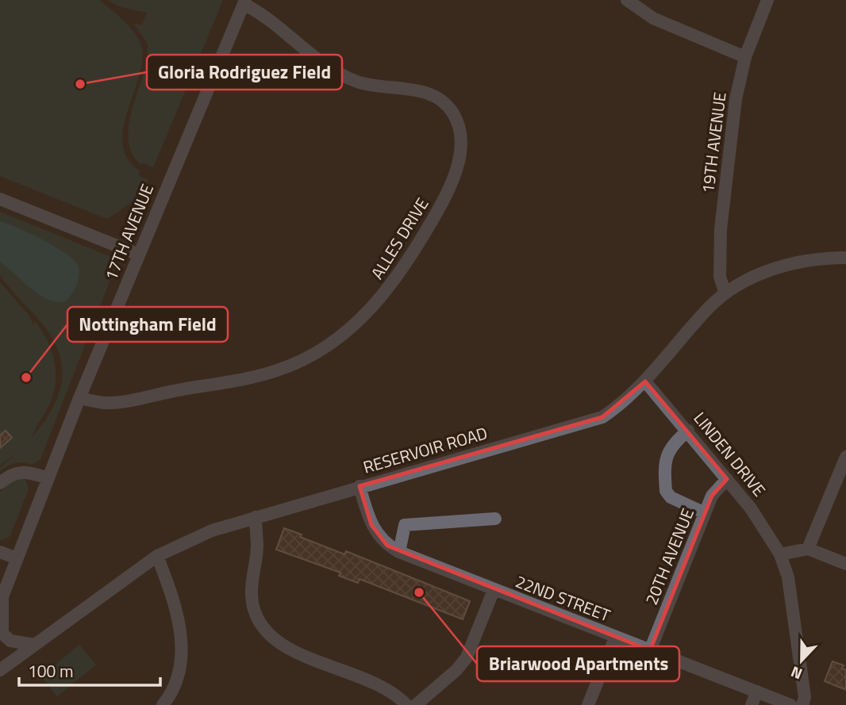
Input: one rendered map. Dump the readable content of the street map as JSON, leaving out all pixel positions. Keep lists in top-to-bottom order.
{
  "streets": {
    "street": [
      "19TH AVENUE",
      "17TH AVENUE",
      "ALLES DRIVE",
      "RESERVOIR ROAD",
      "LINDEN DRIVE",
      "20TH AVENUE",
      "22ND STREET"
    ]
  },
  "crossings": [
    ["19TH AVENUE", "RESERVOIR ROAD"],
    ["17TH AVENUE", "ALLES DRIVE"],
    ["RESERVOIR ROAD", "LINDEN DRIVE"],
    ["RESERVOIR ROAD", "22ND STREET"],
    ["LINDEN DRIVE", "20TH AVENUE"],
    ["20TH AVENUE", "22ND STREET"]
  ],
  "places": ["Gloria Rodriguez Field", "Nottingham Field", "Briarwood Apartments"],
  "scale_bar": "100 m",
  "north": "bottom"
}
